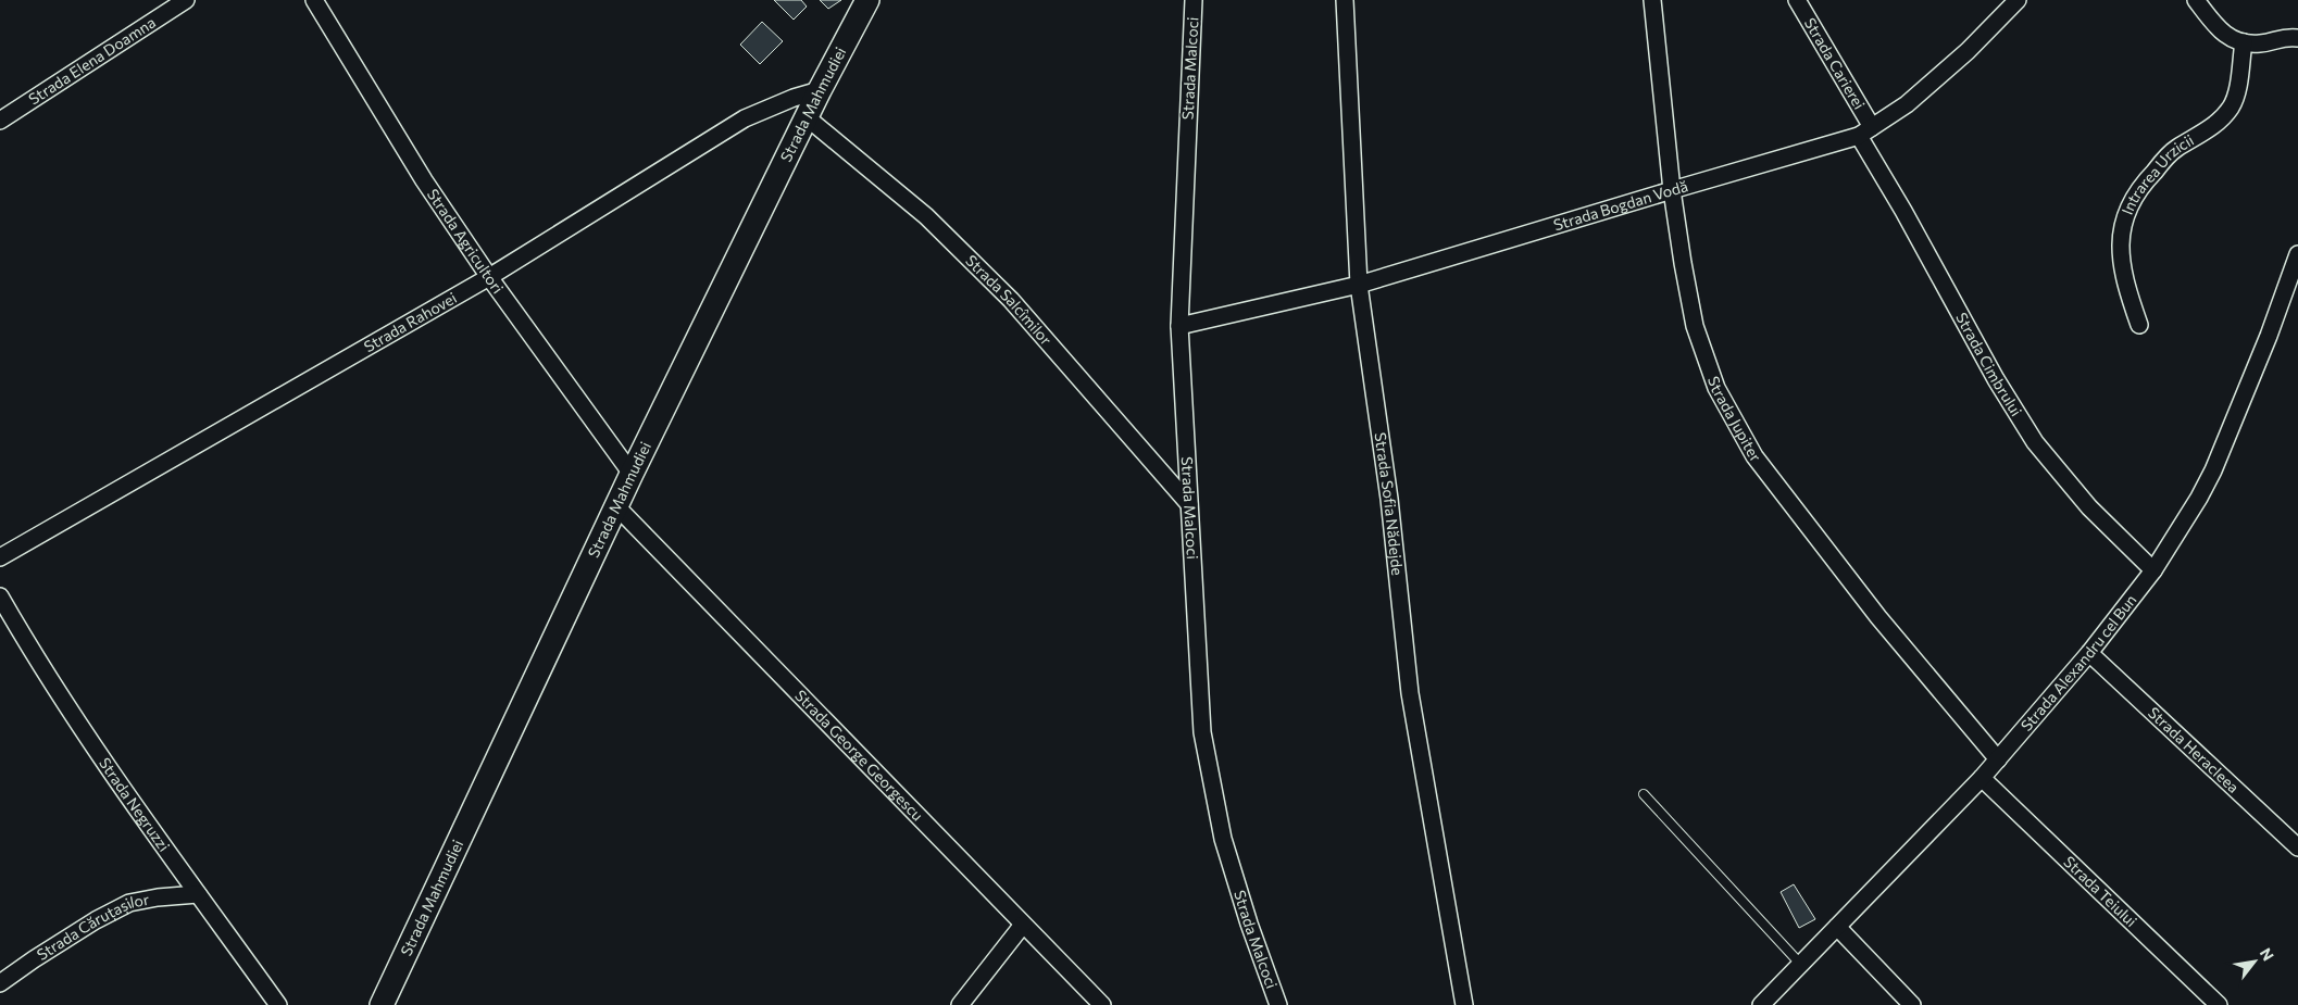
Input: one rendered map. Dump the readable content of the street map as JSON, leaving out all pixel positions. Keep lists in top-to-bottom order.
{
  "streets": {
    "main road": ["Strada Mahmudiei"],
    "street": [
      "Strada Elena Doamna",
      "Strada Carierei",
      "Strada Malcoci",
      "Intrarea Urzicii",
      "Strada Bogdan Vodă",
      "Strada Agricultori",
      "Strada Salcîmilor",
      "Strada Rahovei",
      "Strada Cimbrului",
      "Strada Jupiter",
      "Strada Sofia Nădejde",
      "Strada Alexandru cel Bun",
      "Strada Heracleea",
      "Strada George Georgescu",
      "Strada Negruzzi",
      "Strada Teiului",
      "Strada Căruțașilor"
    ]
  },
  "crossings": [
    ["Strada Carierei", "Strada Bogdan Vodă"],
    ["Strada Carierei", "Strada Cimbrului"],
    ["Strada Malcoci", "Strada Bogdan Vodă"],
    ["Strada Malcoci", "Strada Salcîmilor"],
    ["Strada Mahmudiei", "Strada Agricultori"],
    ["Strada Mahmudiei", "Strada Salcîmilor"],
    ["Strada Mahmudiei", "Strada Rahovei"],
    ["Strada Mahmudiei", "Strada George Georgescu"],
    ["Strada Bogdan Vodă", "Strada Cimbrului"],
    ["Strada Bogdan Vodă", "Strada Jupiter"],
    ["Strada Bogdan Vodă", "Strada Sofia Nădejde"],
    ["Strada Agricultori", "Strada Rahovei"],
    ["Strada Cimbrului", "Strada Alexandru cel Bun"],
    ["Strada Jupiter", "Strada Alexandru cel Bun"],
    ["Strada Alexandru cel Bun", "Strada Heracleea"],
    ["Strada Alexandru cel Bun", "Strada Teiului"],
    ["Strada Negruzzi", "Strada Căruțașilor"]
  ],
  "north": "top right"
}
